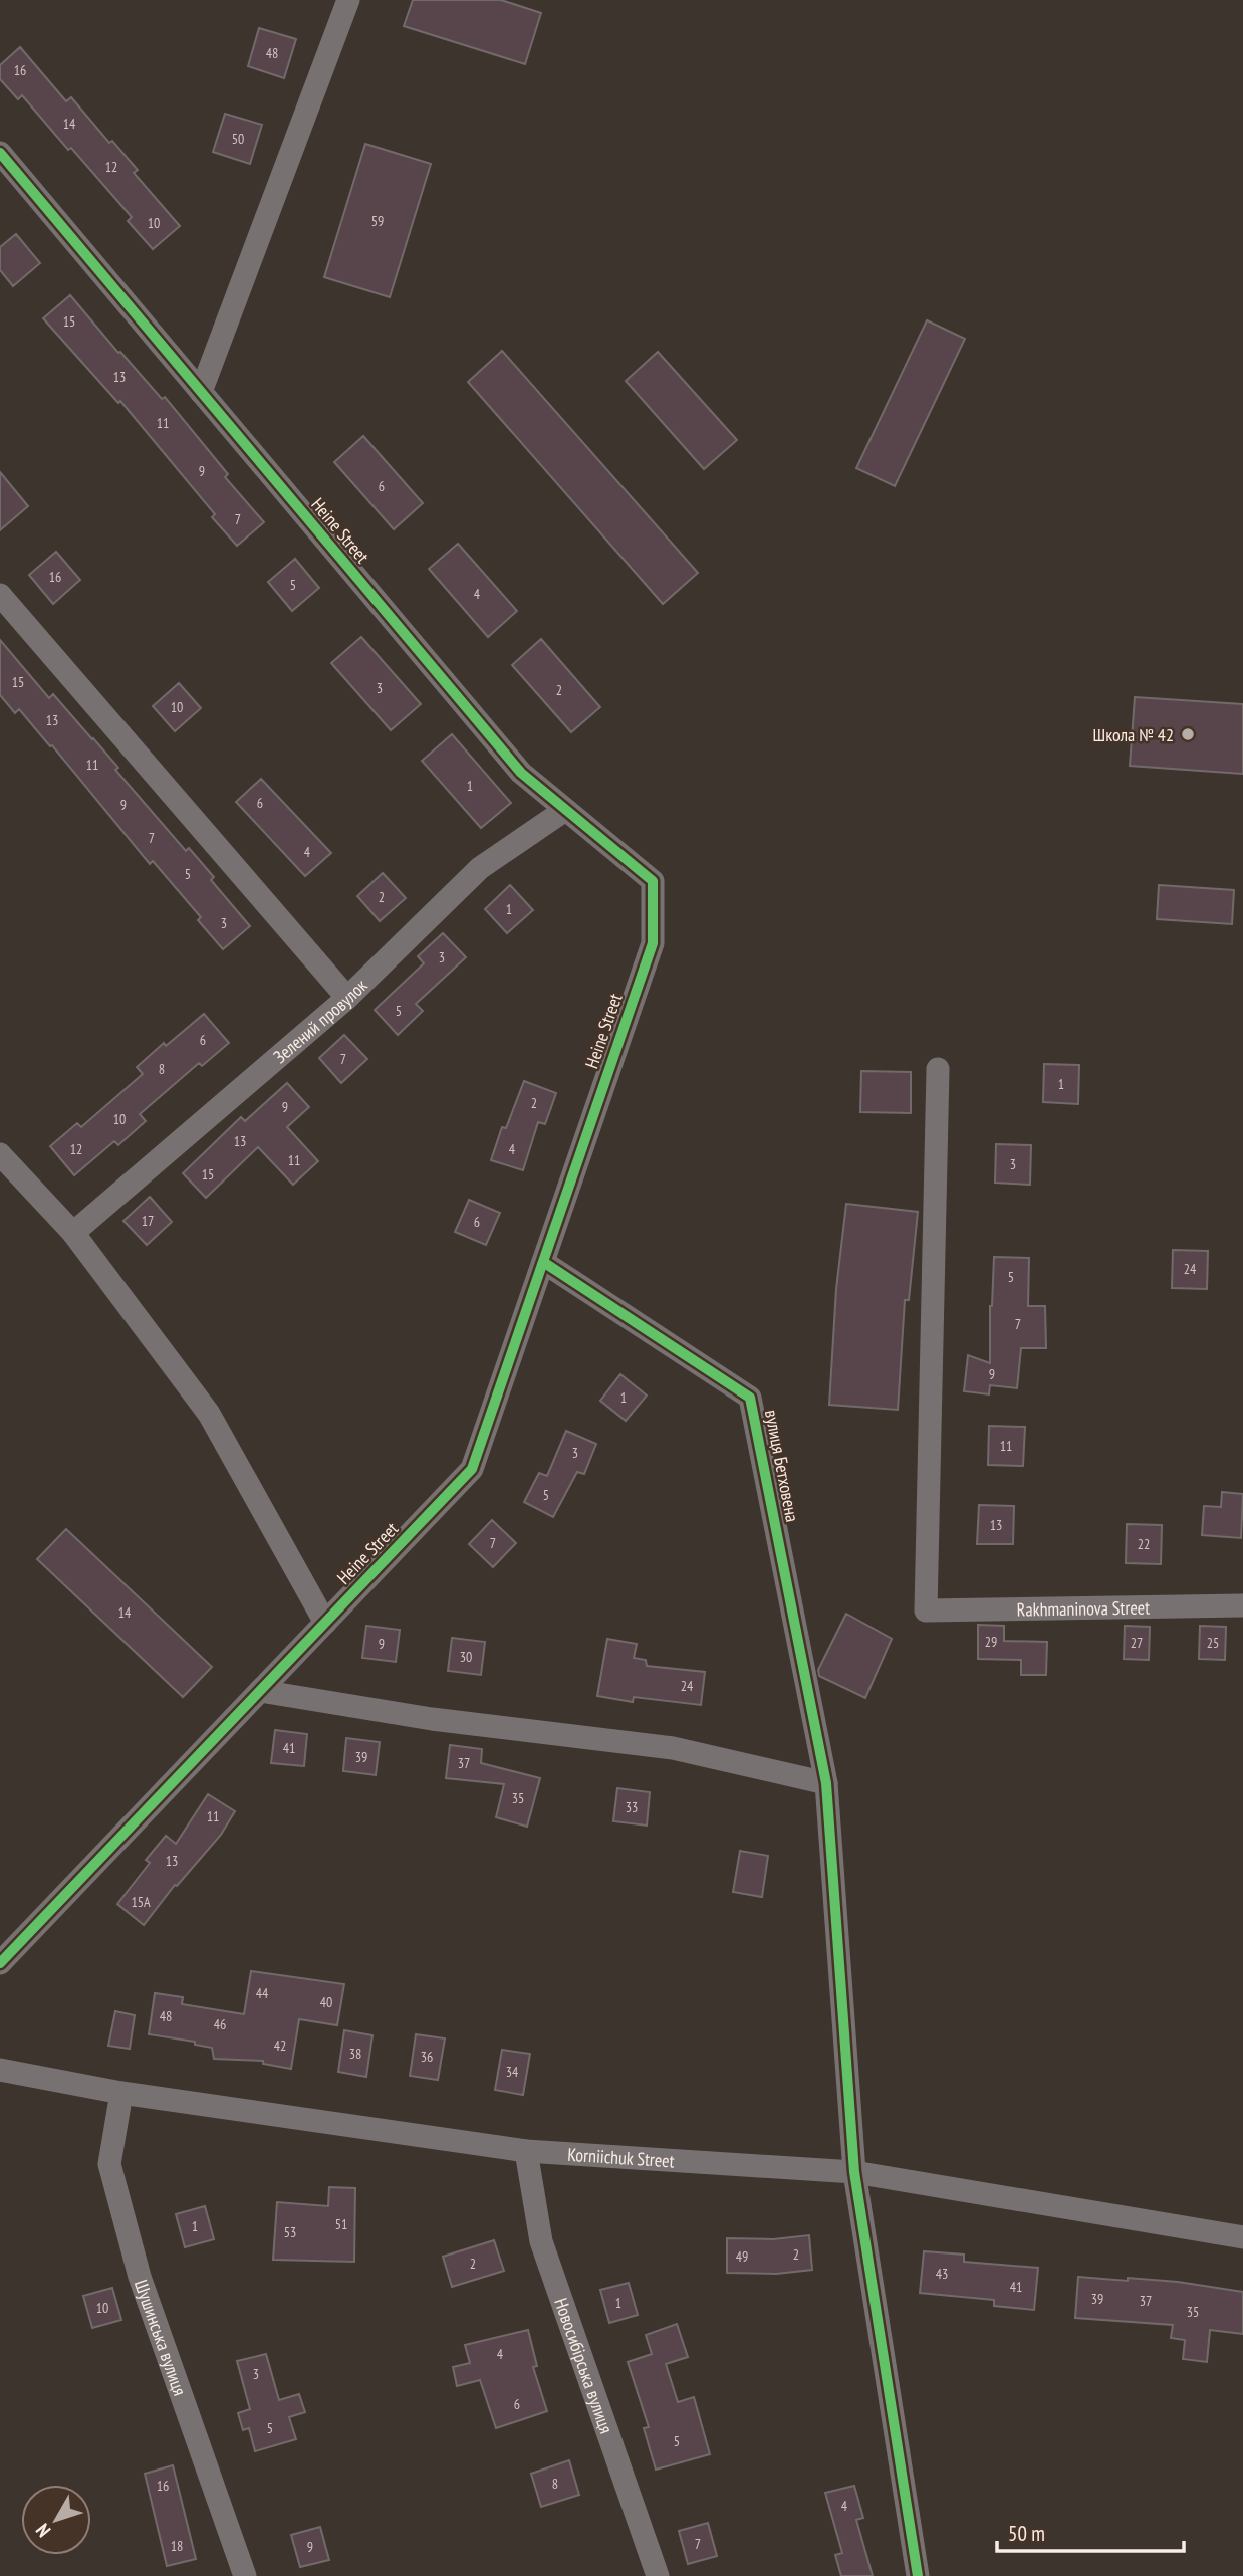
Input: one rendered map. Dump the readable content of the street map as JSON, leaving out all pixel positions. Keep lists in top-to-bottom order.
{
  "streets": {
    "street": [
      "Heine Street",
      "Зелений провулок",
      "вулиця Бетховена",
      "Rakhmaninova Street",
      "Korniichuk Street",
      "Шушинська вулиця",
      "Новосибірська вулиця"
    ]
  },
  "crossings": [
    ["Heine Street", "Зелений провулок"],
    ["Heine Street", "вулиця Бетховена"],
    ["вулиця Бетховена", "Korniichuk Street"],
    ["Korniichuk Street", "Шушинська вулиця"],
    ["Korniichuk Street", "Новосибірська вулиця"]
  ],
  "places": ["Школа № 42"],
  "house_numbers": [
    "48",
    "16",
    "14",
    "50",
    "12",
    "59",
    "10",
    "15",
    "13",
    "11",
    "9",
    "6",
    "7",
    "16",
    "5",
    "4",
    "15",
    "3",
    "2",
    "10",
    "13",
    "11",
    "1",
    "6",
    "9",
    "7",
    "4",
    "5",
    "2",
    "1",
    "3",
    "3",
    "5",
    "6",
    "7",
    "8",
    "1",
    "2",
    "9",
    "10",
    "13",
    "12",
    "4",
    "11",
    "3",
    "15",
    "17",
    "6",
    "24",
    "5",
    "7",
    "9",
    "1",
    "11",
    "3",
    "5",
    "13",
    "7",
    "22",
    "14",
    "29",
    "27",
    "25",
    "9",
    "30",
    "24",
    "41",
    "39",
    "37",
    "35",
    "33",
    "11",
    "13",
    "15А",
    "44",
    "40",
    "48",
    "46",
    "42",
    "38",
    "36",
    "34",
    "51",
    "1",
    "53",
    "2",
    "49",
    "2",
    "43",
    "41",
    "39",
    "37",
    "1",
    "10",
    "35",
    "4",
    "3",
    "6",
    "5",
    "5",
    "8",
    "16",
    "4",
    "7",
    "18",
    "9"
  ],
  "scale_bar": "50 m",
  "north": "bottom left"
}
